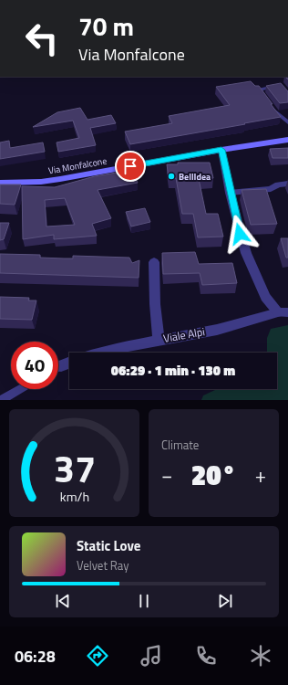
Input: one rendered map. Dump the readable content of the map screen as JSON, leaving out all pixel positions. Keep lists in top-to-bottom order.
{
  "streets": {
    "main road": ["Via Monfalcone"],
    "street": ["Viale Alpi"]
  },
  "places": ["BellIdea"],
  "page": {
    "turn": ["70 m", "Via Monfalcone"],
    "limit": "40",
    "trip": "06:29 · 1 min · 130 m",
    "tile": "Climate",
    "heat": ["−", "20°", "+"],
    "song": ["Static Love", "Velvet Ray"],
    "tabs": "06:28",
    "gauge": ["37", "km/h"]
  }
}
